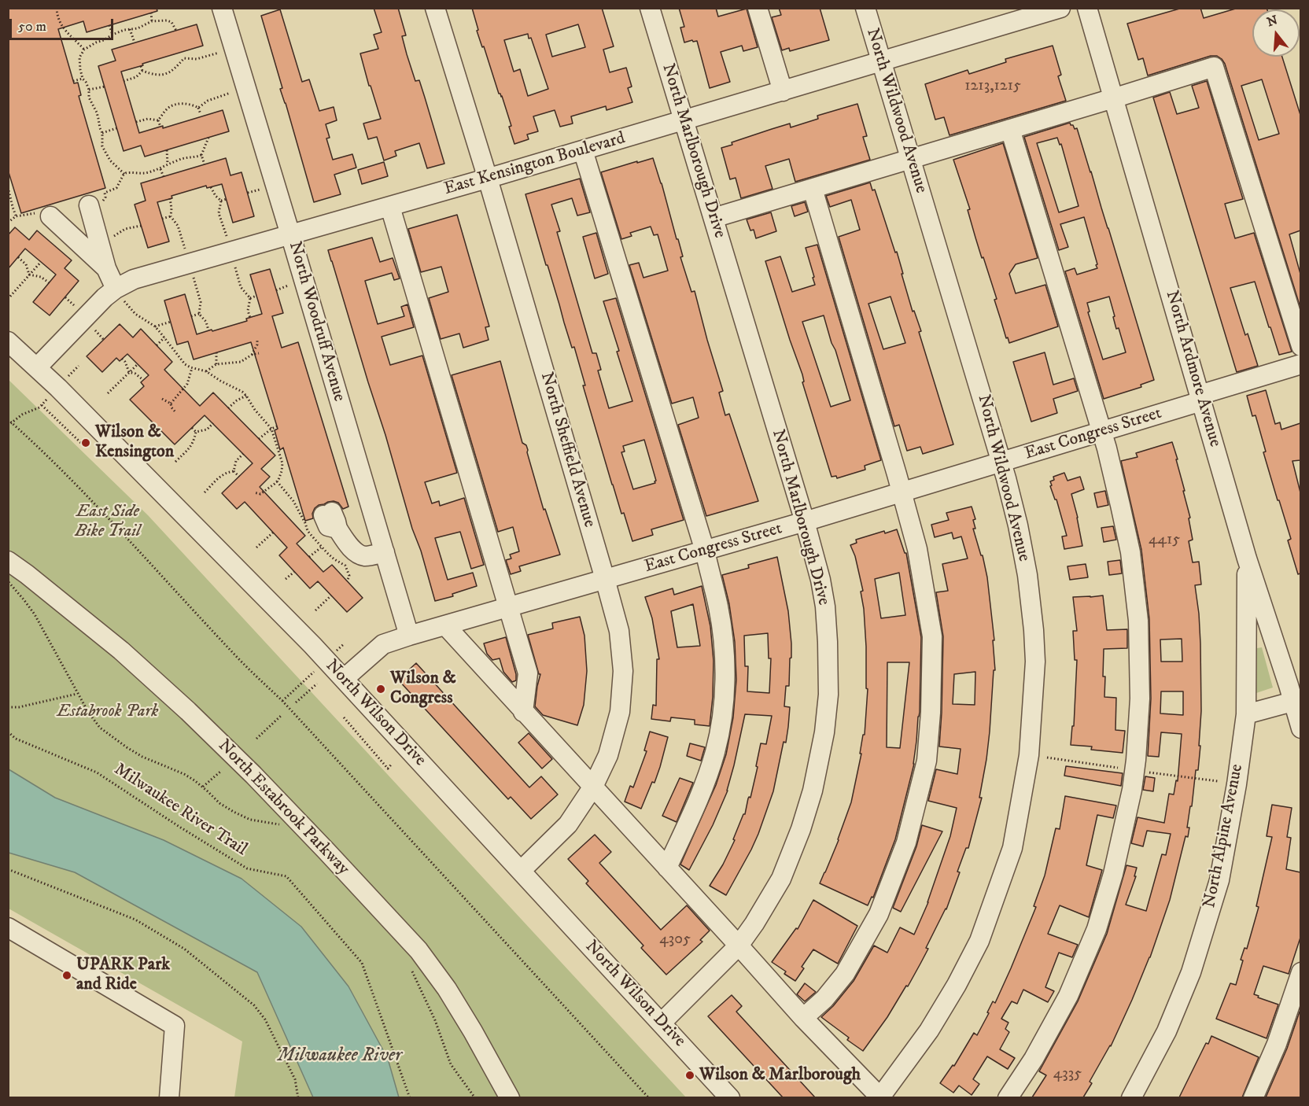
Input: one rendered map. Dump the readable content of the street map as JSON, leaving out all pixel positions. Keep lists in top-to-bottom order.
{
  "streets": {
    "street": [
      "North Wildwood Avenue",
      "North Marlborough Drive",
      "East Kensington Boulevard",
      "North Woodruff Avenue",
      "North Ardmore Avenue",
      "East Congress Street",
      "North Sheffield Avenue",
      "North Wilson Drive",
      "North Estabrook Parkway",
      "North Alpine Avenue"
    ],
    "path": ["Milwaukee River Trail"]
  },
  "crossings": [
    ["North Wildwood Avenue", "East Kensington Boulevard"],
    ["North Wildwood Avenue", "East Congress Street"],
    ["North Marlborough Drive", "East Kensington Boulevard"],
    ["North Marlborough Drive", "East Congress Street"],
    ["North Marlborough Drive", "North Wilson Drive"],
    ["East Kensington Boulevard", "North Woodruff Avenue"],
    ["East Kensington Boulevard", "North Sheffield Avenue"],
    ["East Kensington Boulevard", "North Wilson Drive"],
    ["North Woodruff Avenue", "East Congress Street"],
    ["North Ardmore Avenue", "East Congress Street"],
    ["North Ardmore Avenue", "North Alpine Avenue"],
    ["East Congress Street", "North Sheffield Avenue"],
    ["East Congress Street", "North Wilson Drive"],
    ["North Sheffield Avenue", "North Wilson Drive"]
  ],
  "water": ["Milwaukee River"],
  "parks": ["East Side Bike Trail", "Estabrook Park"],
  "places": [
    "Wilson & Kensington",
    "Wilson & Congress",
    "UPARK Park and Ride",
    "Wilson & Marlborough"
  ],
  "house_numbers": [
    "1213,1215",
    "4415",
    "4305",
    "4335"
  ],
  "scale_bar": "50 m",
  "north": "top"
}
